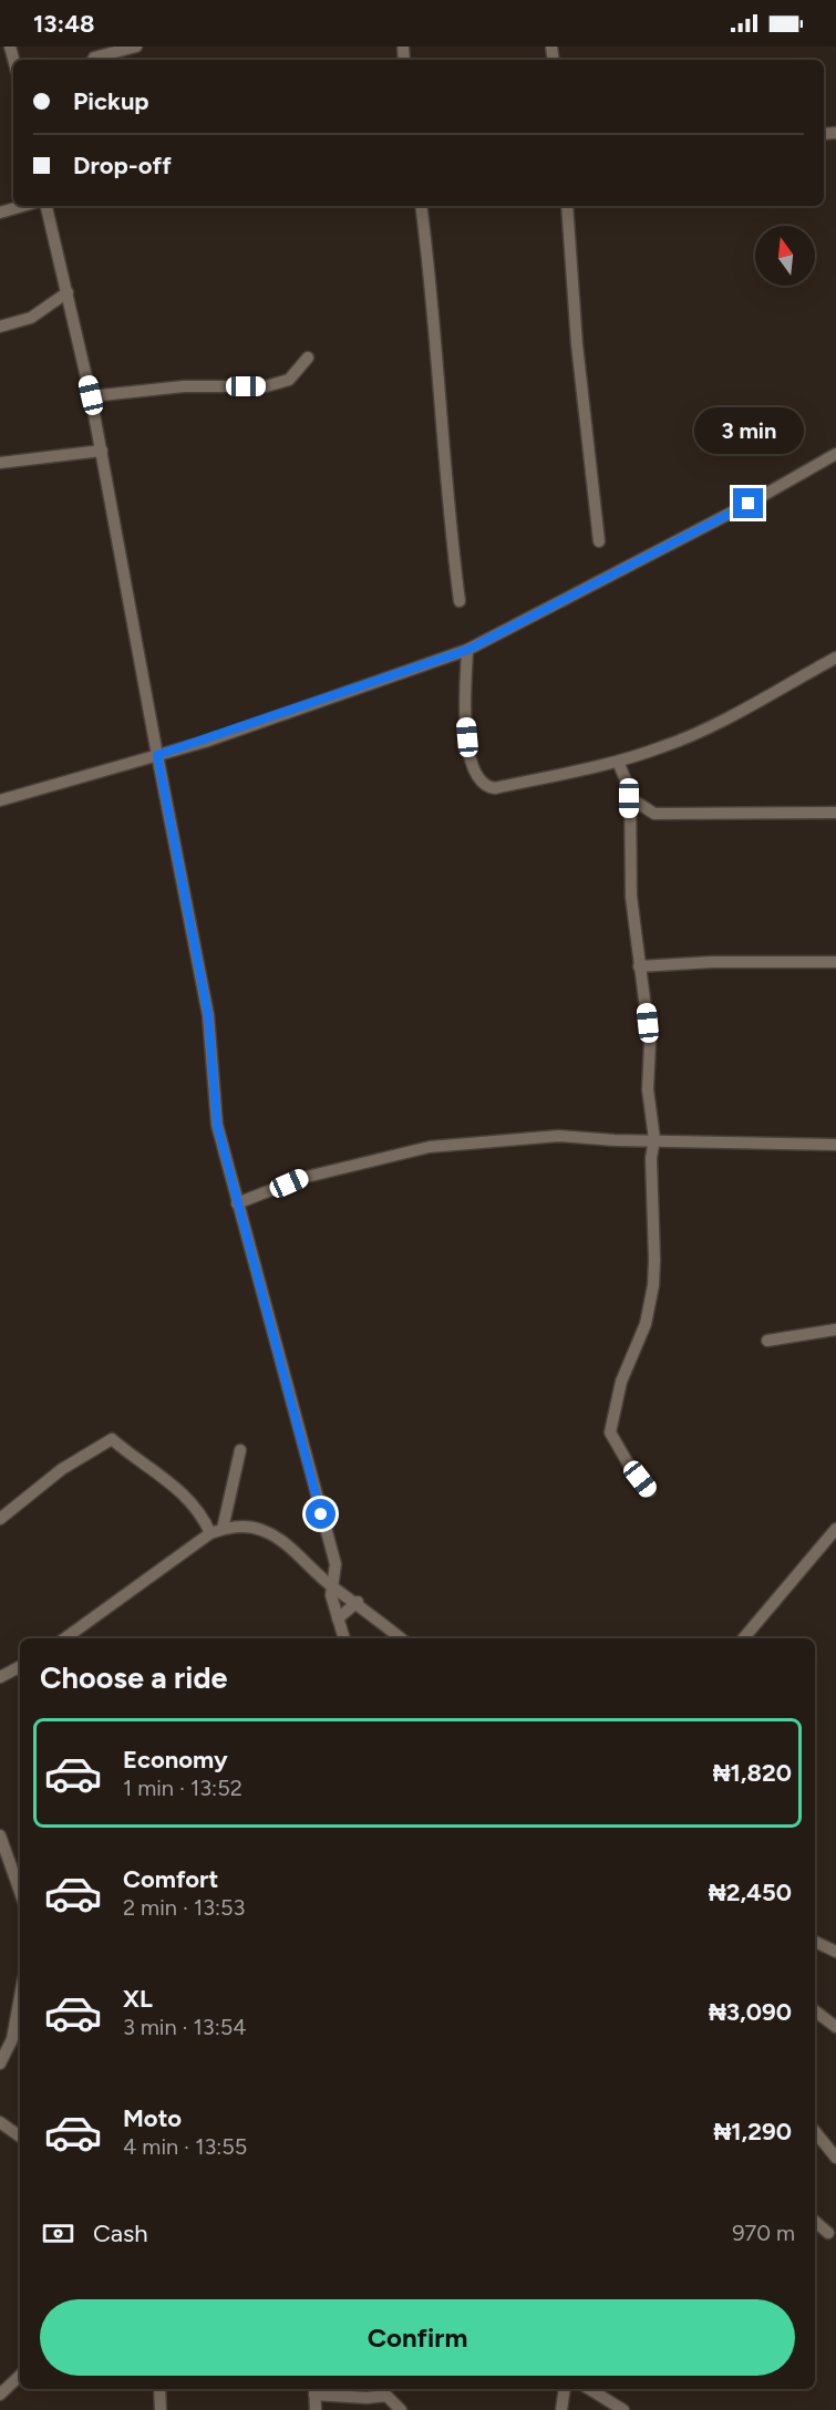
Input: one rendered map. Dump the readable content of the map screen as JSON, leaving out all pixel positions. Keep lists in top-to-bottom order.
{
  "north": "top",
  "page": {
    "status": "13:48",
    "banner": ["Pickup", "Drop-off"],
    "bubble": "3 min",
    "heading": "Choose a ride",
    "list": [
      {
        "name": "Economy",
        "note": "1 min · 13:52",
        "value": "₦1,820"
      },
      {
        "name": "Comfort",
        "note": "2 min · 13:53",
        "value": "₦2,450"
      },
      {
        "name": "XL",
        "note": "3 min · 13:54",
        "value": "₦3,090"
      },
      {
        "name": "Moto",
        "note": "4 min · 13:55",
        "value": "₦1,290"
      }
    ],
    "pay": ["Cash", "970 m"],
    "buttons": "Confirm"
  }
}
